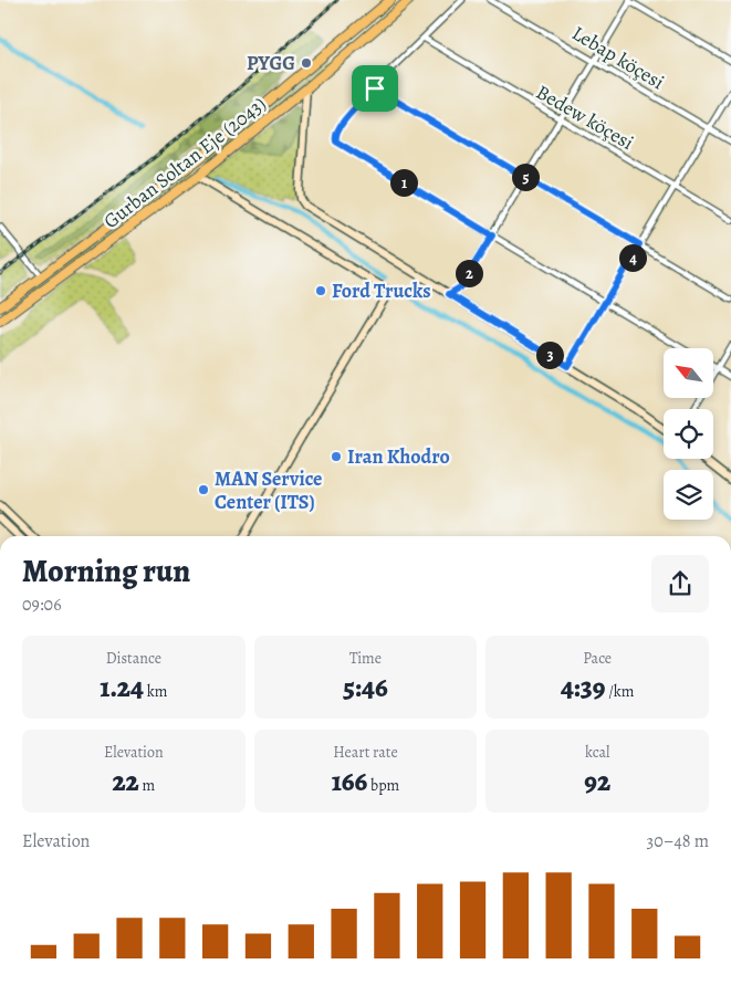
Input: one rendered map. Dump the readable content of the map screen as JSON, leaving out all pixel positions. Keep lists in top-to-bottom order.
{
  "streets": {
    "highway": ["Gurban Soltan Eje (2043)"],
    "street": ["Lebap köçesi", "Bedew köçesi"]
  },
  "places": [
    "PYGG",
    "Ford Trucks",
    "Iran Khodro",
    "MAN Service Center (ITS)"
  ],
  "north": "top left",
  "page": {
    "pins": [
      "5",
      "1",
      "4",
      "2",
      "3"
    ],
    "heading": ["Morning run", "09:06"],
    "stats": [
      ["Distance", "1.24 km"],
      ["Time", "5:46"],
      ["Pace", "4:39 /km"],
      ["Elevation", "22 m"],
      ["Heart rate", "166 bpm"],
      ["kcal", "92"]
    ],
    "chart": ["Elevation", "30–48 m"]
  }
}
